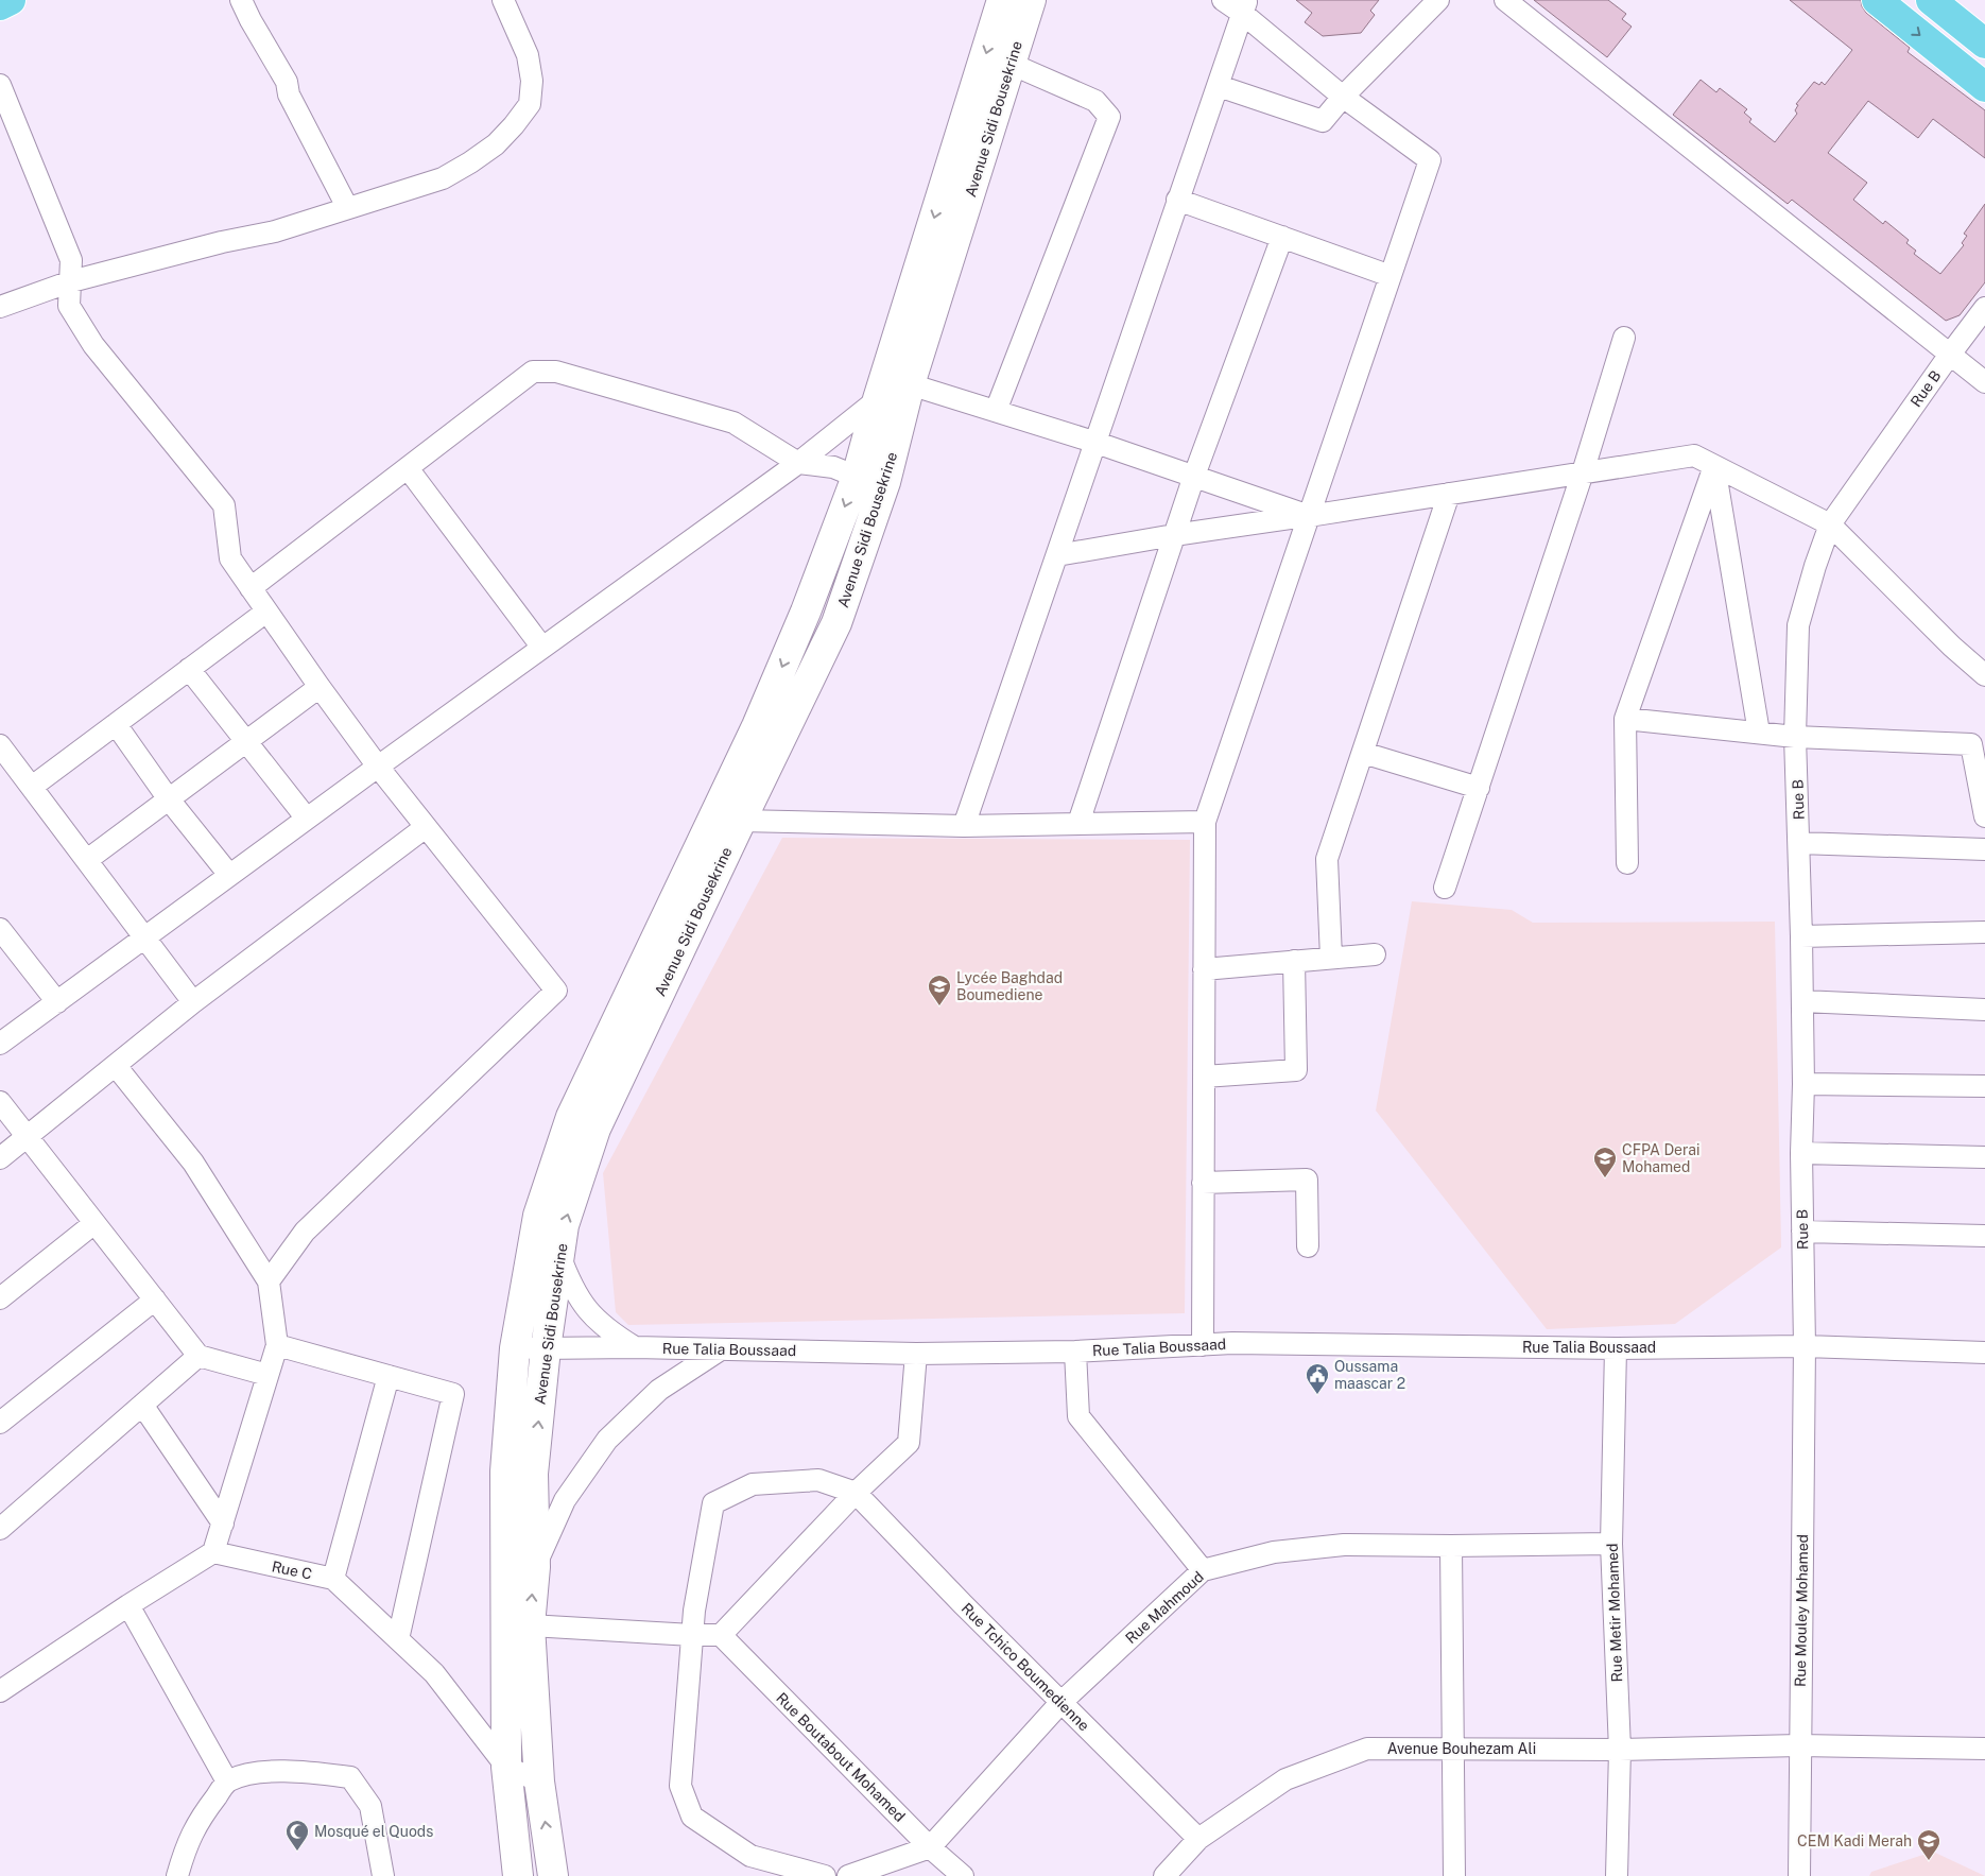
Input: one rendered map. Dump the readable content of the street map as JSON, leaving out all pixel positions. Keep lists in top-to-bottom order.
{
  "streets": {
    "main road": ["Avenue Sidi Bousekrine"],
    "street": [
      "Rue B",
      "Rue Talia Boussaad",
      "Rue C",
      "Rue Mahmoud",
      "Rue Mouley Mohamed",
      "Rue Metir Mohamed",
      "Rue Tchico Boumedienne",
      "Avenue Bouhezam Ali",
      "Rue Boutabout Mohamed"
    ]
  },
  "crossings": [
    ["Avenue Sidi Bousekrine", "Rue Talia Boussaad"],
    ["Rue B", "Rue Talia Boussaad"],
    ["Rue B", "Rue Mouley Mohamed"],
    ["Rue Talia Boussaad", "Rue Mouley Mohamed"],
    ["Rue Talia Boussaad", "Rue Metir Mohamed"],
    ["Rue Mahmoud", "Rue Metir Mohamed"],
    ["Rue Mahmoud", "Rue Tchico Boumedienne"],
    ["Rue Mahmoud", "Rue Boutabout Mohamed"],
    ["Rue Mouley Mohamed", "Avenue Bouhezam Ali"],
    ["Rue Metir Mohamed", "Avenue Bouhezam Ali"],
    ["Rue Tchico Boumedienne", "Avenue Bouhezam Ali"]
  ],
  "places": {
    "school or university": ["Lycée Baghdad Boumediene", "CFPA Derai Mohamed", "CEM Kadi Merah"],
    "public building": ["Oussama maascar 2"],
    "mosque": ["Mosqué el Quods"]
  }
}
